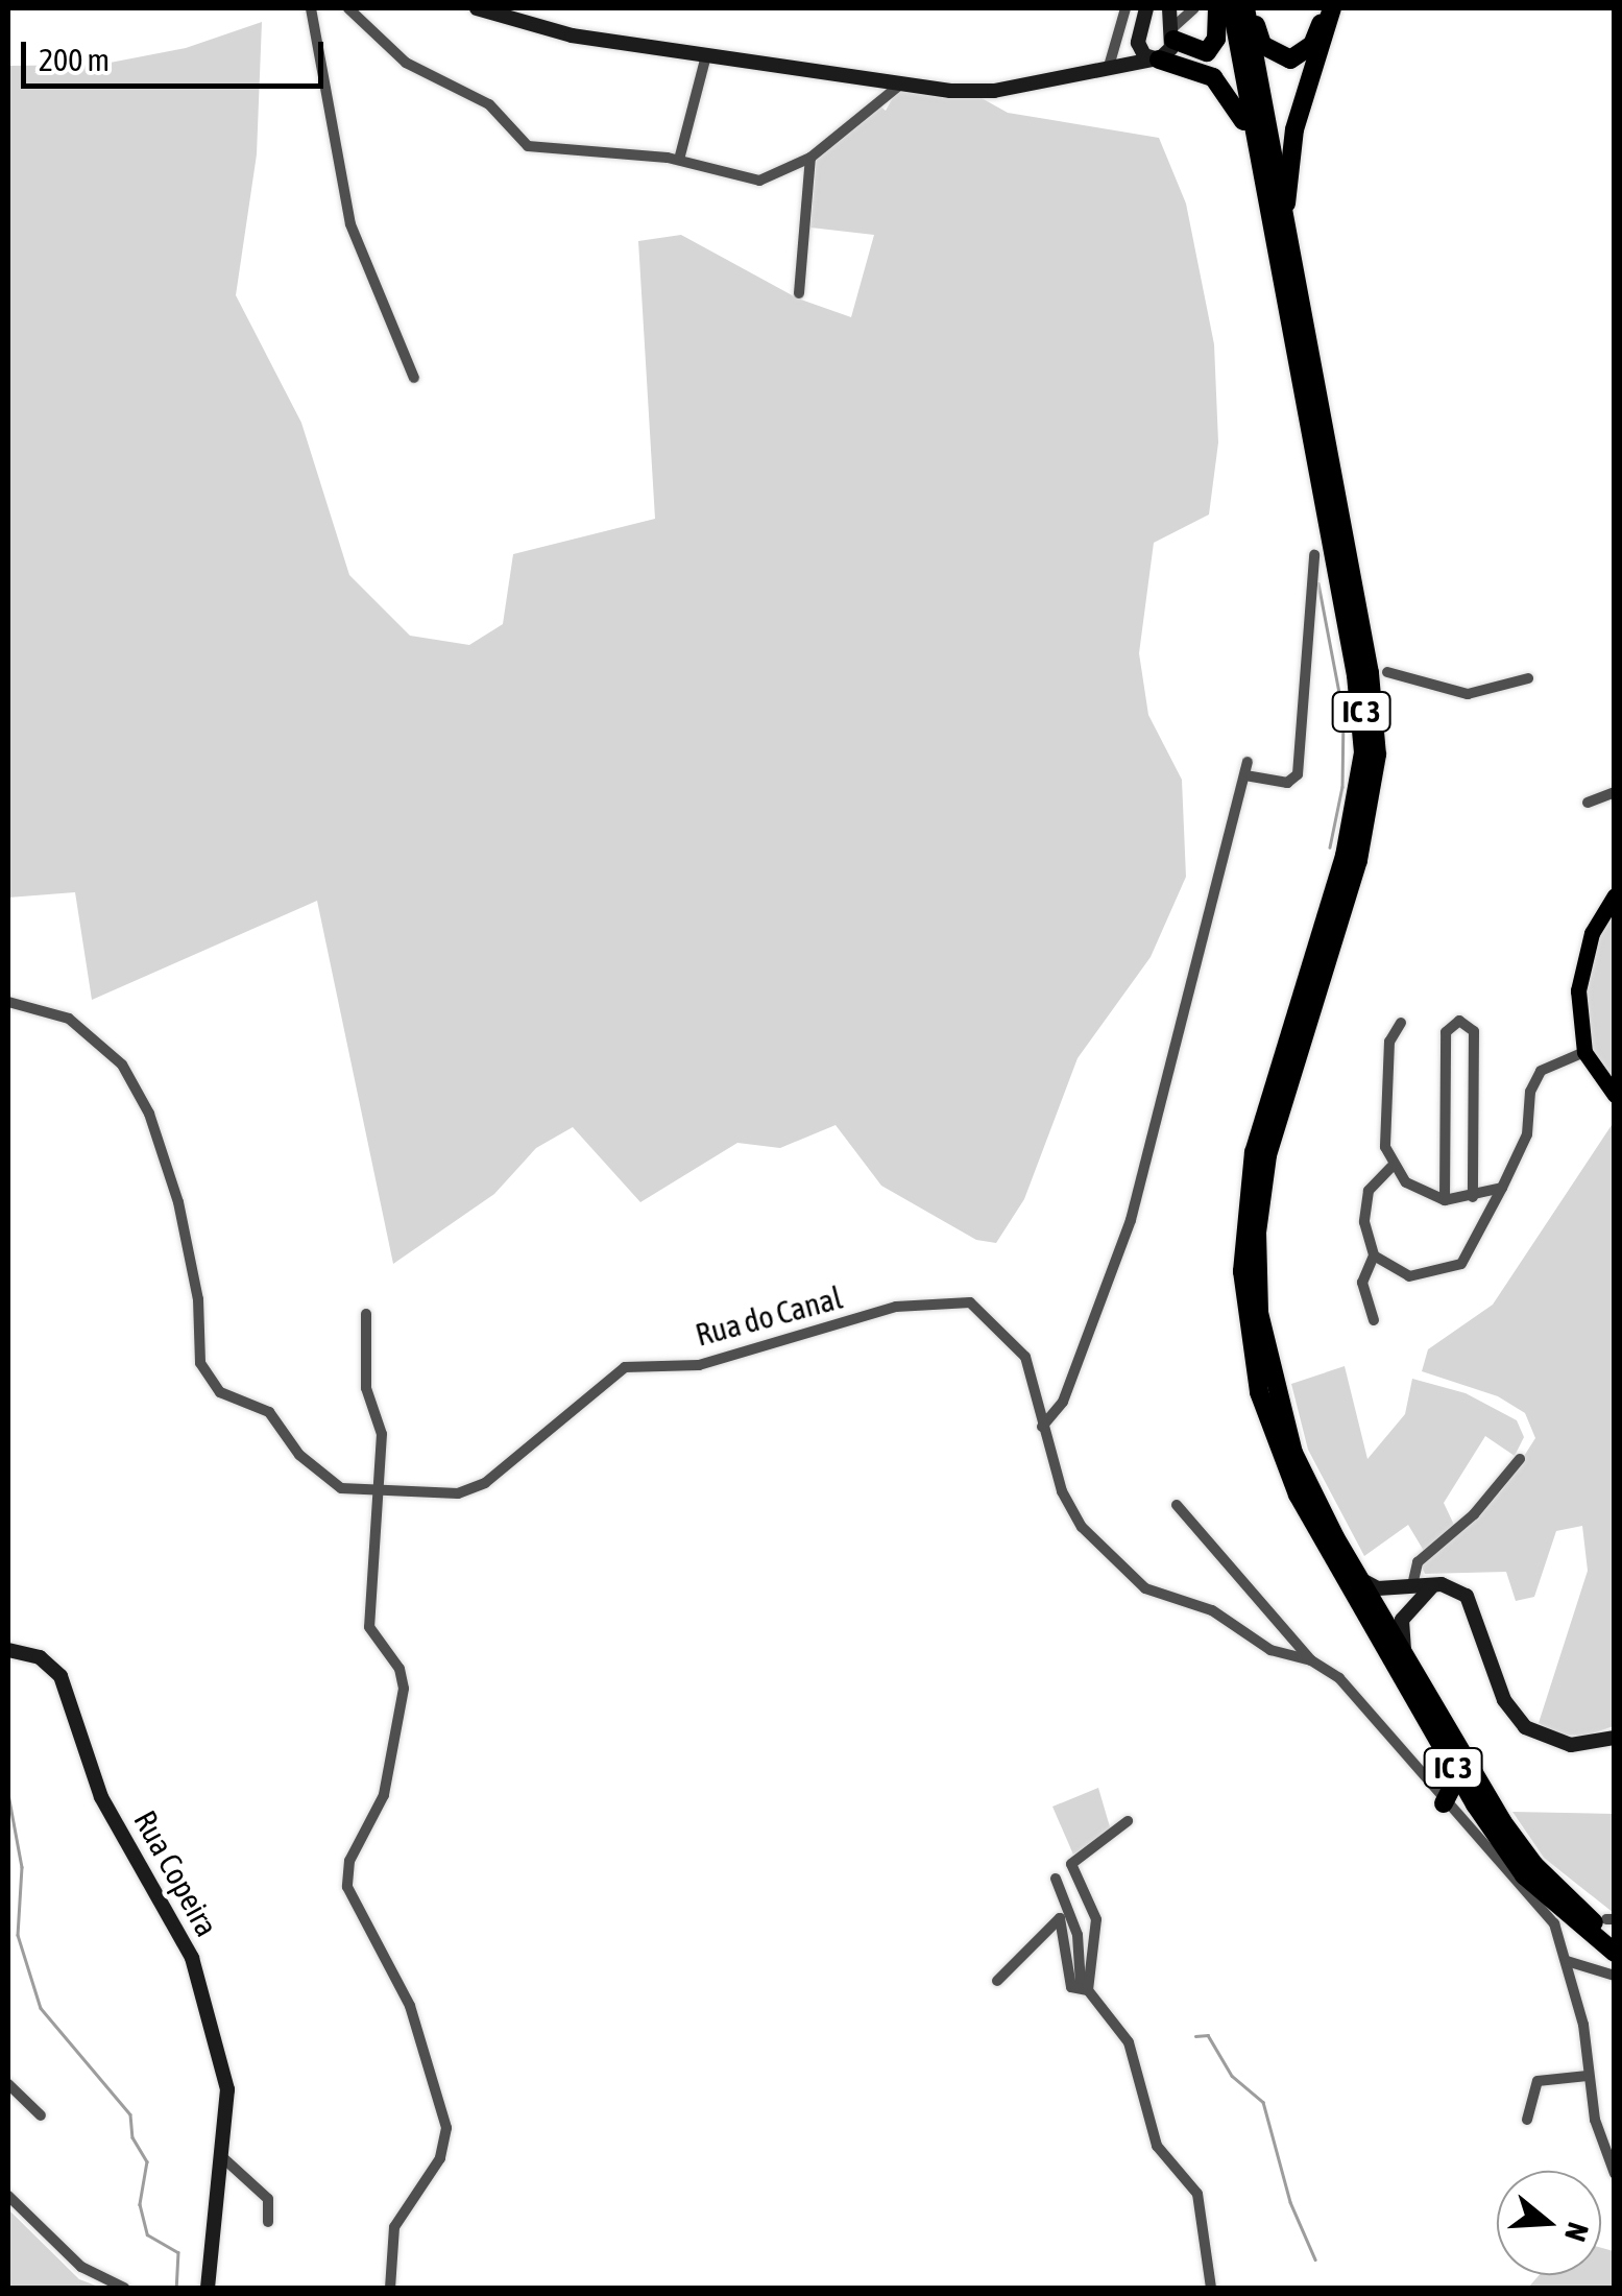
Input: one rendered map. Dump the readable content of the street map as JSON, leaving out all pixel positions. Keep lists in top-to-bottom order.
{
  "streets": {
    "highway": ["IC 3"],
    "street": ["Rua do Canal", "Rua Copeira"]
  },
  "scale_bar": "200 m",
  "north": "right"
}
